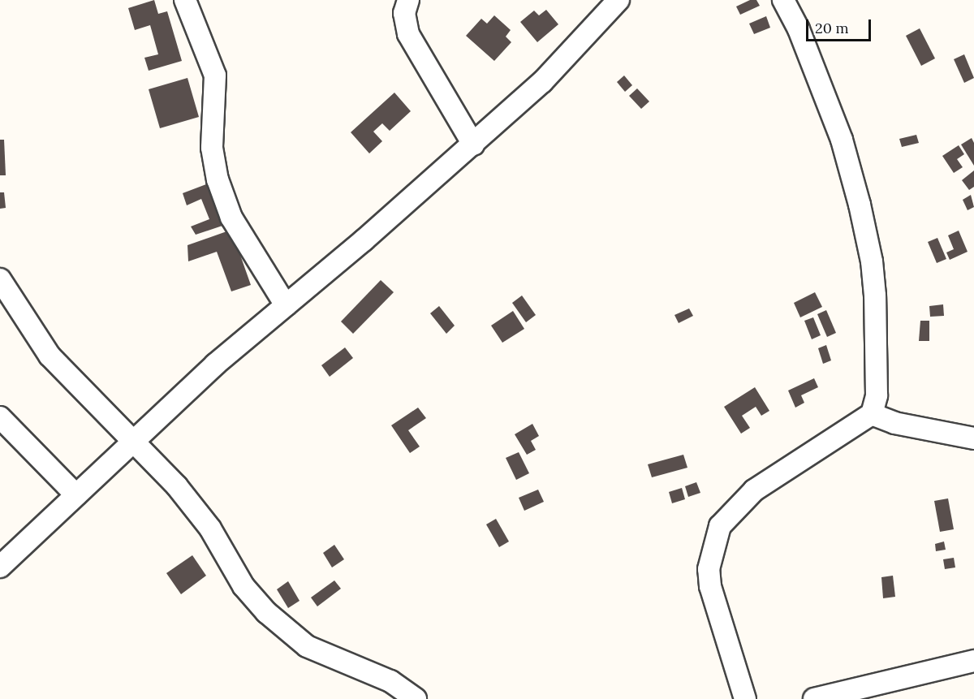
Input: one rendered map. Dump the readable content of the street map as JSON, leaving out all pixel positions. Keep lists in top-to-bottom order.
{
  "scale_bar": "20 m"
}
